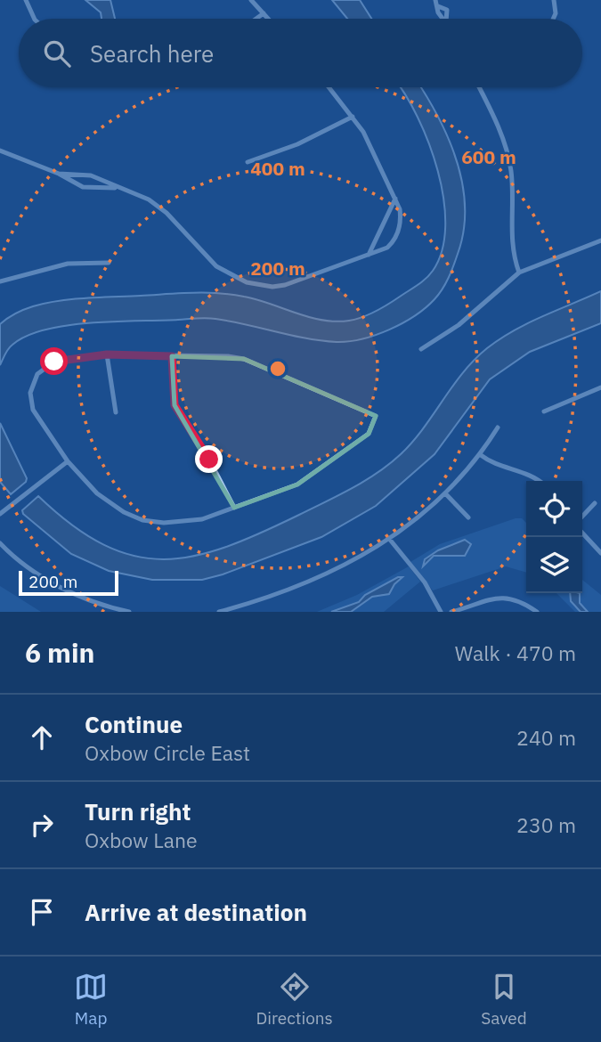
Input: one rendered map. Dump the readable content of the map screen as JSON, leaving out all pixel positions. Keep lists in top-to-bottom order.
{
  "scale_bar": "200 m",
  "page": {
    "search": "Search here",
    "scale": "200 m",
    "heading": ["6 min", "Walk · 470 m"],
    "list": [
      ["Continue", "Oxbow Circle East", "240 m"],
      ["Turn right", "Oxbow Lane", "230 m"],
      "Arrive at destination"
    ],
    "nav": ["Map", "Directions", "Saved"]
  },
  "rings": ["600 m", "400 m", "200 m"]
}
